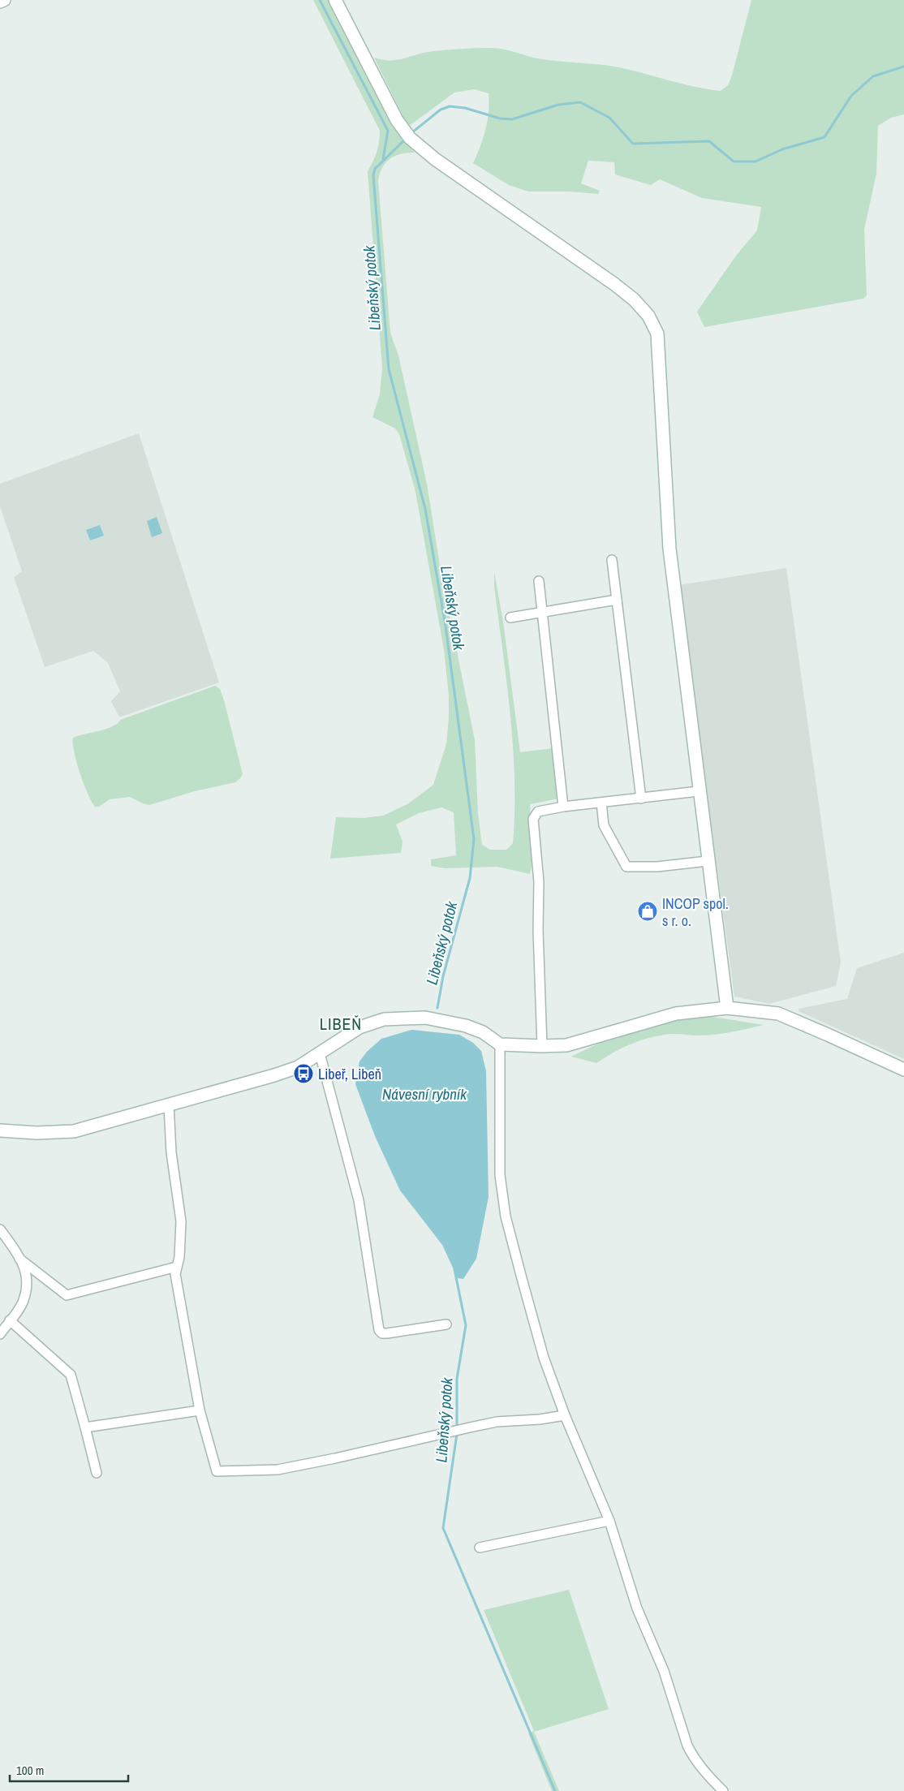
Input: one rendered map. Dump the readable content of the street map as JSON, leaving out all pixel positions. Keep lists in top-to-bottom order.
{
  "districts": ["LIBEŇ"],
  "water": ["Libeňský potok", "Návesní rybník"],
  "places": {
    "shop": ["INCOP spol. s r. o."],
    "bus stop": ["Libeř, Libeň"]
  },
  "scale_bar": "100 m"
}
